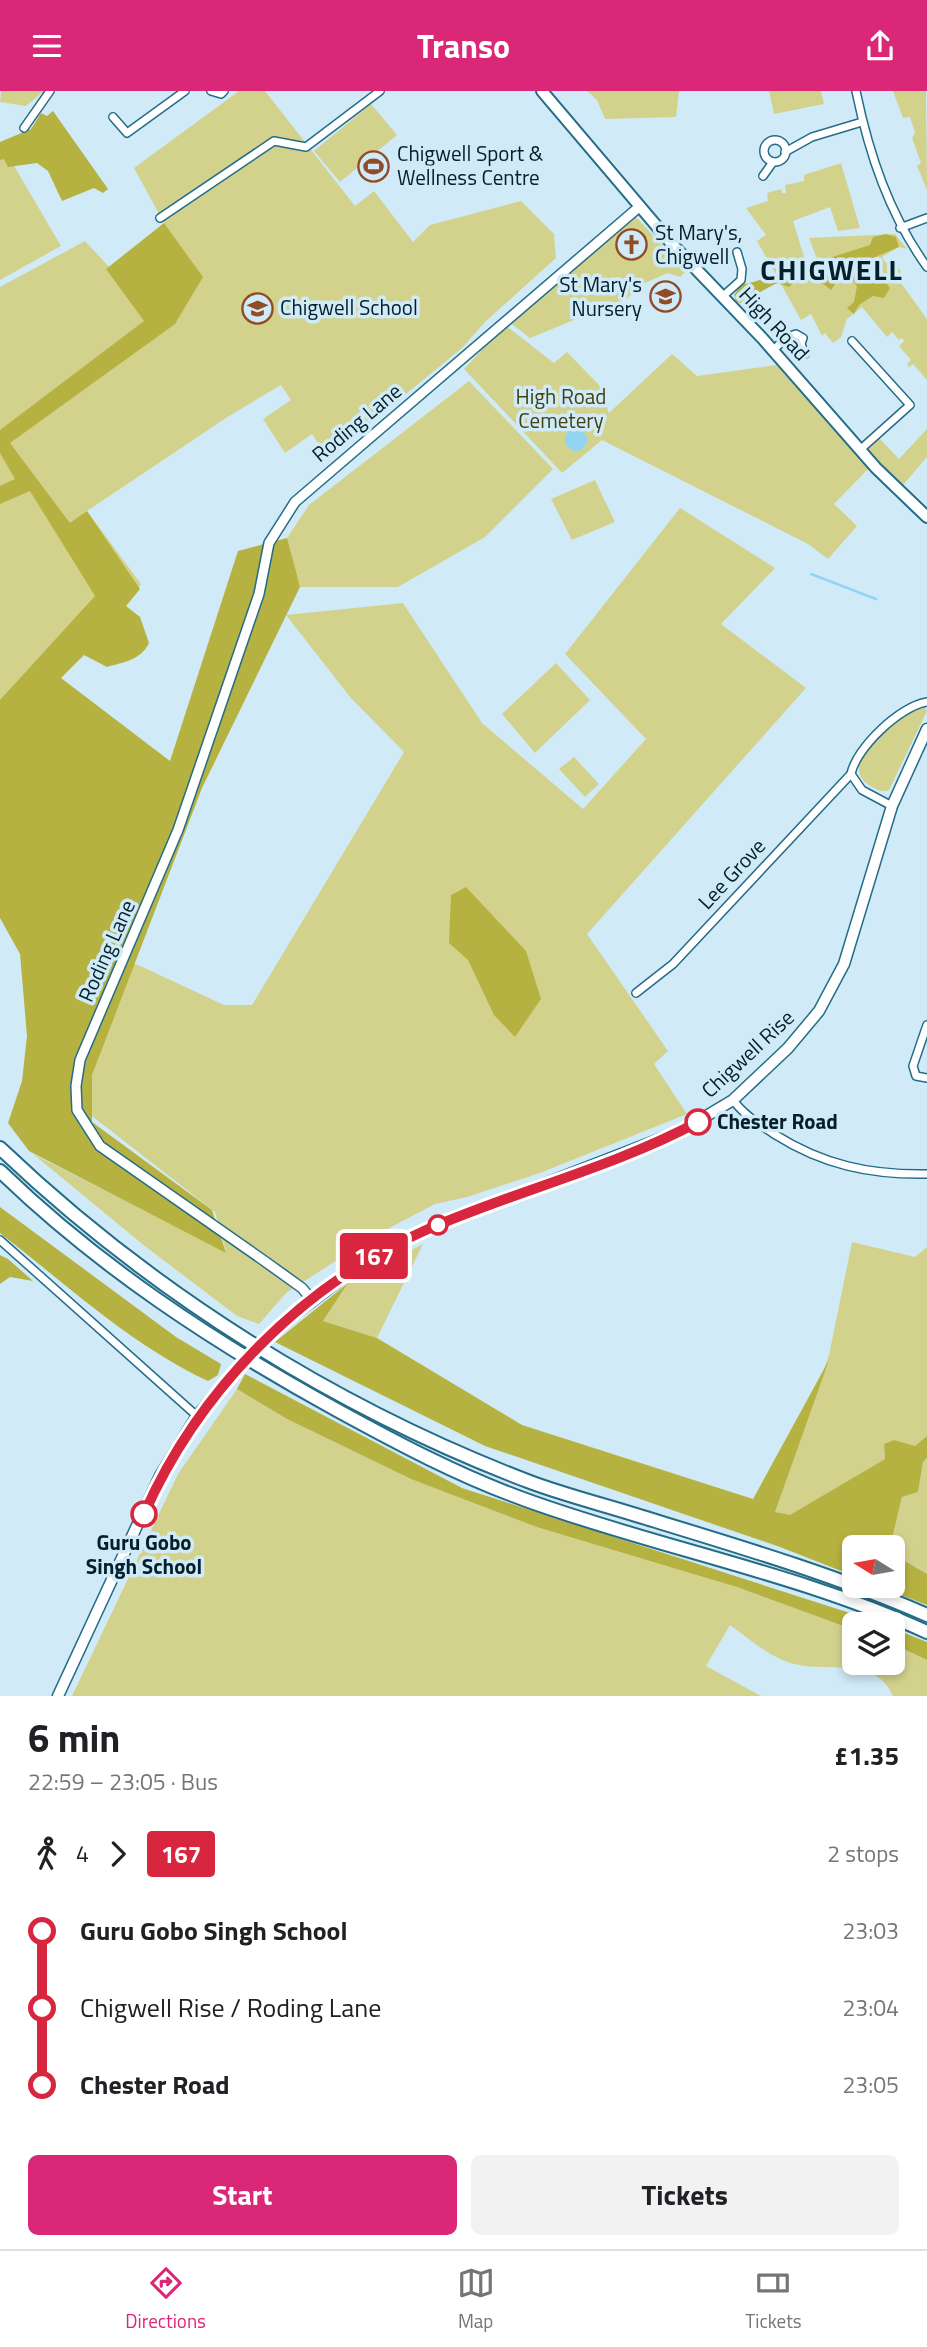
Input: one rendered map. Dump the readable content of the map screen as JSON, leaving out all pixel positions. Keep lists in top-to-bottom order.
{
  "streets": {
    "main road": ["High Road", "Chigwell Rise"],
    "street": ["Roding Lane", "Lee Grove"]
  },
  "crossings": [
    ["High Road", "Roding Lane"],
    ["Roding Lane", "Chigwell Rise"]
  ],
  "districts": ["CHIGWELL"],
  "parks": ["High Road Cemetery"],
  "places": {
    "sports": ["Chigwell Sport & Wellness Centre"],
    "church": ["St Mary's, Chigwell"],
    "school or university": ["St Mary's Nursery", "Chigwell School"],
    "other": ["Chester Road", "Guru Gobo Singh School"]
  },
  "lines": ["bus line 167"],
  "north": "left",
  "page": {
    "header": "Transo",
    "on_map": "167",
    "heading": ["6 min", "22:59 – 23:05 · Bus", "£1.35"],
    "legs": ["4", "167", "2 stops"],
    "list": [
      {
        "name": "Guru Gobo Singh School",
        "value": "23:03"
      },
      {
        "name": "Chigwell Rise / Roding Lane",
        "value": "23:04"
      },
      {
        "name": "Chester Road",
        "value": "23:05"
      }
    ],
    "buttons": ["Start", "Tickets"],
    "tabs": ["Directions", "Map", "Tickets"]
  }
}
